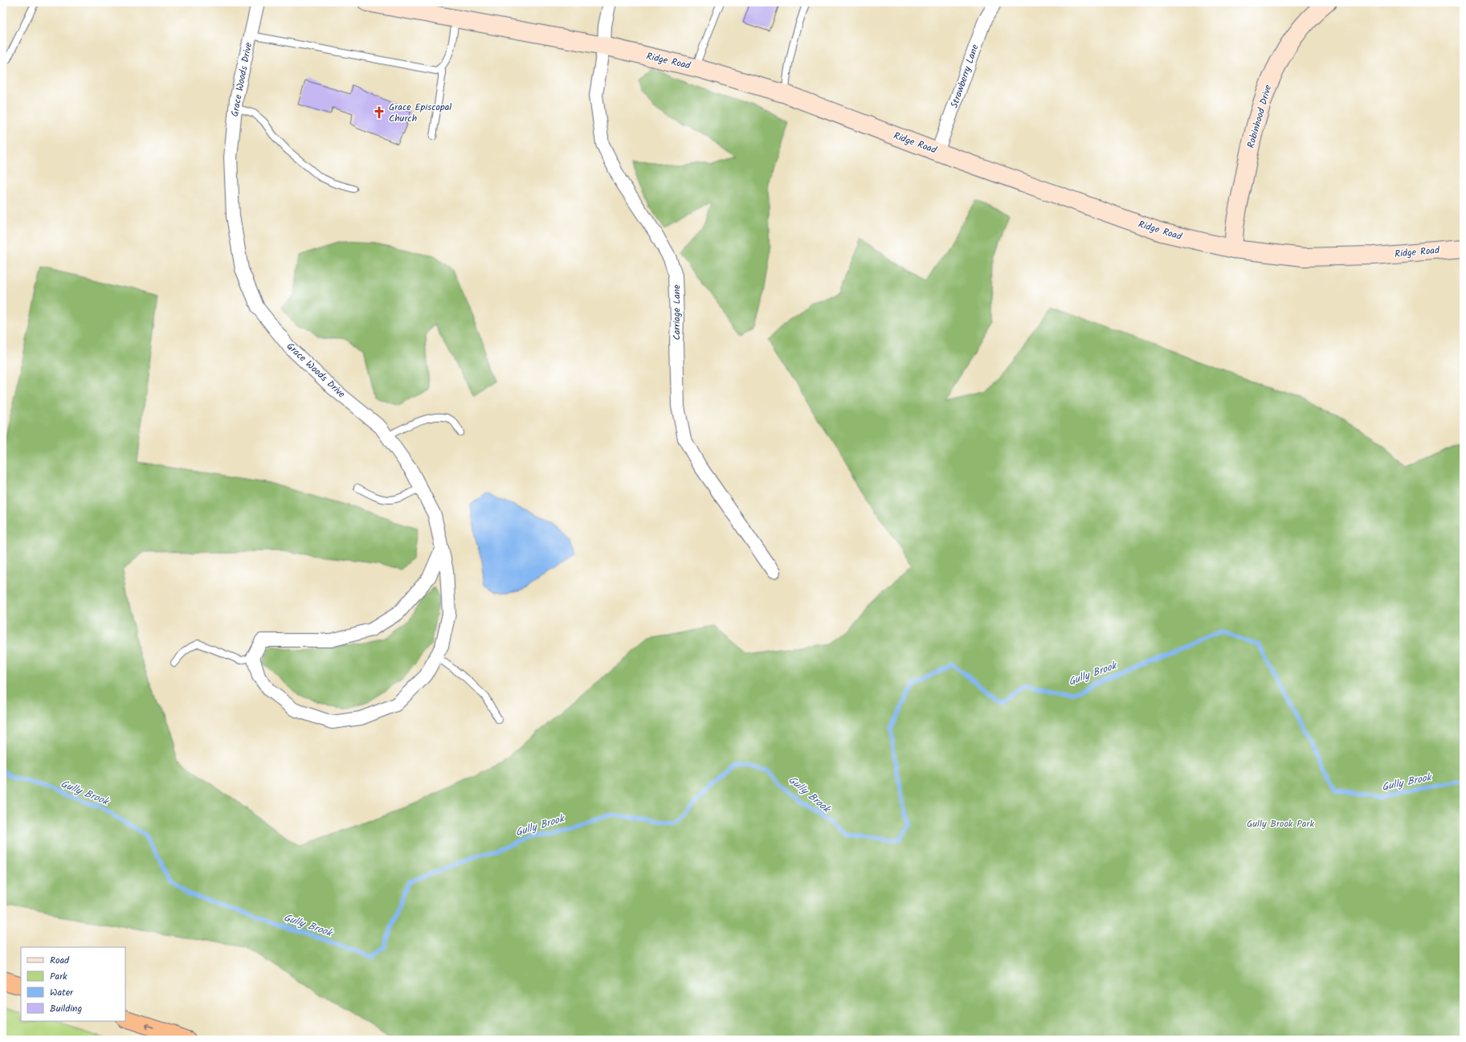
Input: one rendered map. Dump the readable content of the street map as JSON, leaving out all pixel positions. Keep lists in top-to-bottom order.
{
  "streets": {
    "main road": ["Ridge Road", "Robinhood Drive"],
    "street": ["Strawberry Lane", "Grace Woods Drive", "Carriage Lane"]
  },
  "crossings": [
    ["Ridge Road", "Strawberry Lane"],
    ["Ridge Road", "Robinhood Drive"],
    ["Ridge Road", "Carriage Lane"]
  ],
  "water": ["Gully Brook"],
  "parks": ["Gully Brook Park"],
  "places": {
    "church": ["Grace Episcopal Church"]
  },
  "legend": [
    "Road",
    "Park",
    "Water",
    "Building"
  ]
}
